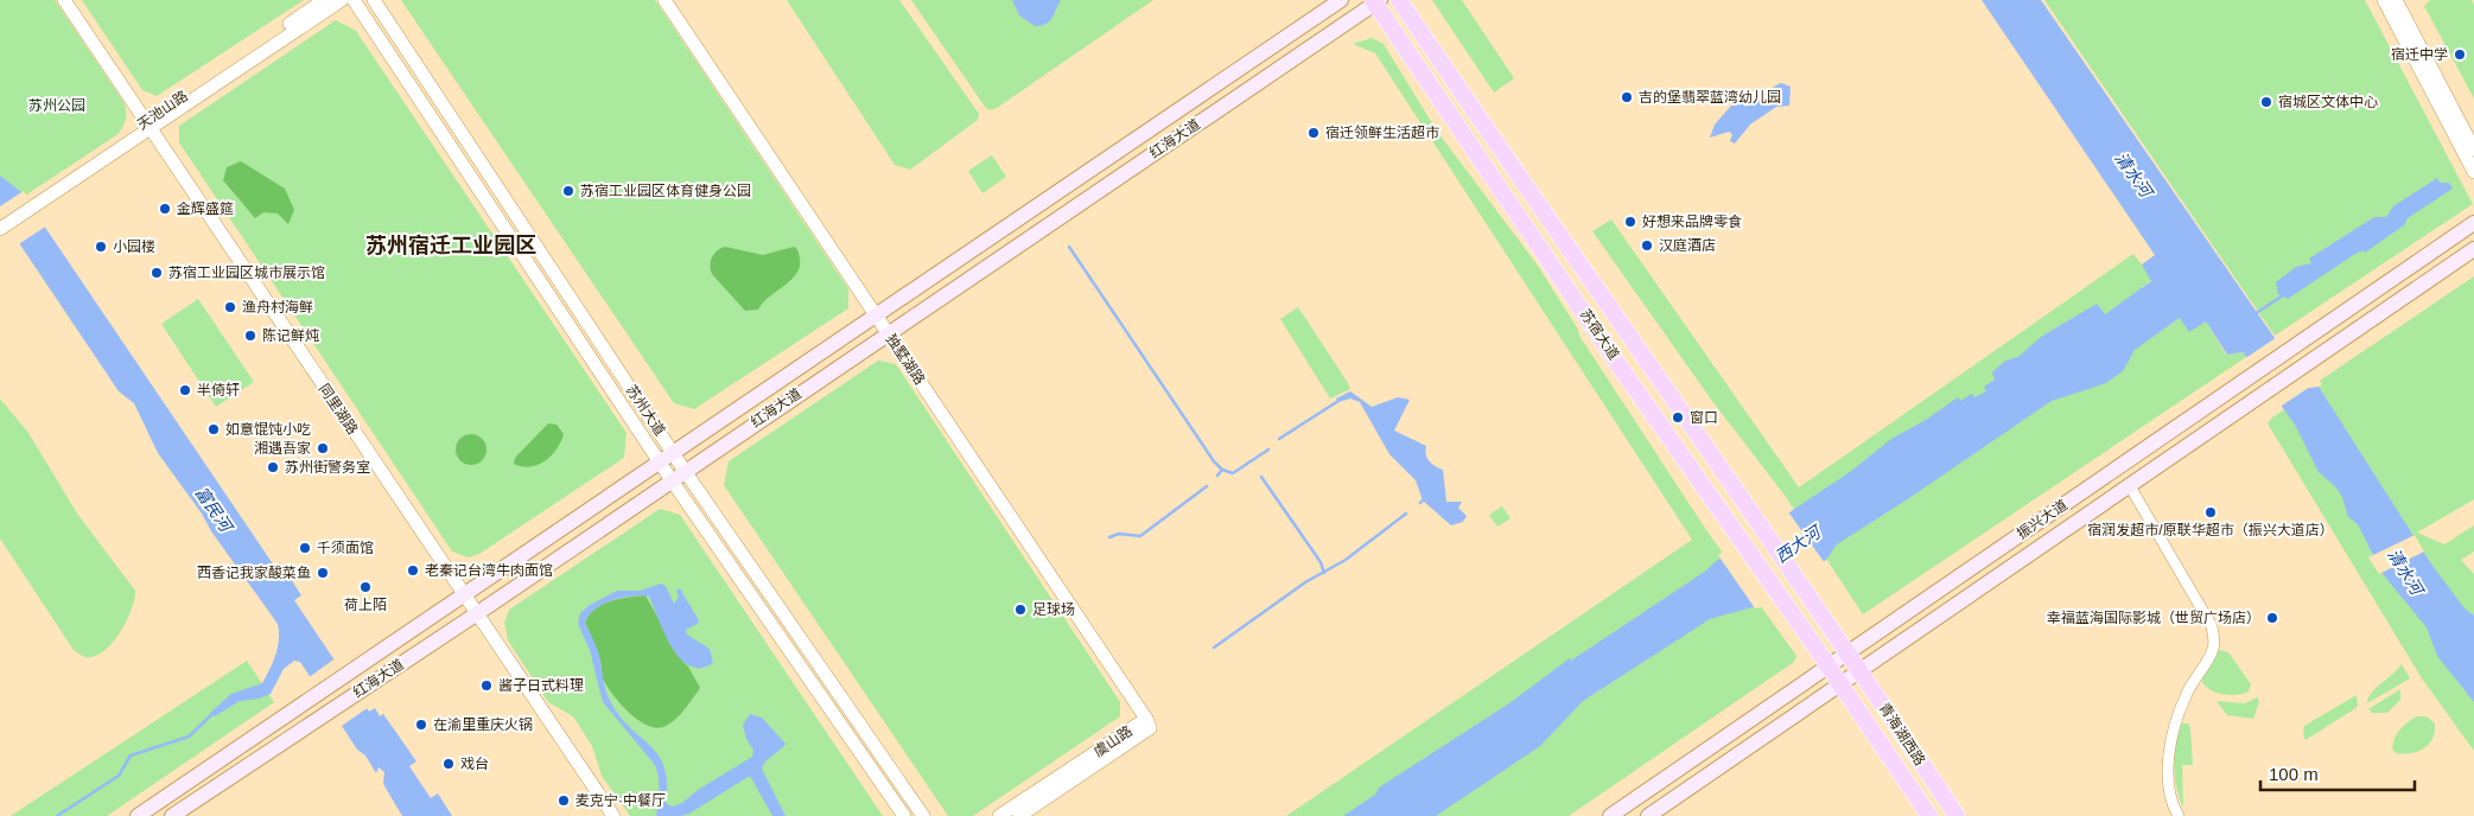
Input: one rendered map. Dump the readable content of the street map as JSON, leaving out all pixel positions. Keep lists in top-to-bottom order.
{
  "streets": {
    "main road": [
      "红海大道",
      "苏宿大道",
      "振兴大道",
      "青海湖西路"
    ],
    "street": [
      "天池山路",
      "独墅湖路",
      "同里湖路",
      "苏州大道",
      "虞山路"
    ]
  },
  "crossings": [
    ["天池山路", "同里湖路"],
    ["红海大道", "苏宿大道"],
    ["红海大道", "独墅湖路"],
    ["红海大道", "同里湖路"],
    ["红海大道", "苏州大道"],
    ["苏宿大道", "振兴大道"],
    ["苏宿大道", "青海湖西路"],
    ["独墅湖路", "虞山路"],
    ["振兴大道", "青海湖西路"]
  ],
  "districts": ["苏州宿迁工业园区"],
  "water": ["清水河", "富民河", "西大河"],
  "parks": ["苏州公园"],
  "places": [
    "宿迁中学",
    "吉的堡翡翠蓝湾幼儿园",
    "宿城区文体中心",
    "宿迁领鲜生活超市",
    "苏宿工业园区体育健身公园",
    "金辉盛筵",
    "好想来品牌零食",
    "汉庭酒店",
    "小园楼",
    "苏宿工业园区城市展示馆",
    "渔舟村海鲜",
    "陈记鲜炖",
    "半倚轩",
    "窗口",
    "如意馄饨小吃",
    "湘遇吾家",
    "苏州街警务室",
    "宿润发超市/原联华超市（振兴大道店）",
    "千须面馆",
    "老秦记台湾牛肉面馆",
    "西香记我家酸菜鱼",
    "荷上陌",
    "足球场",
    "幸福蓝海国际影城（世贸广场店）",
    "酱子日式料理",
    "在渝里重庆火锅",
    "戏台",
    "麦克宁·中餐厅"
  ],
  "scale_bar": "100 m"
}
